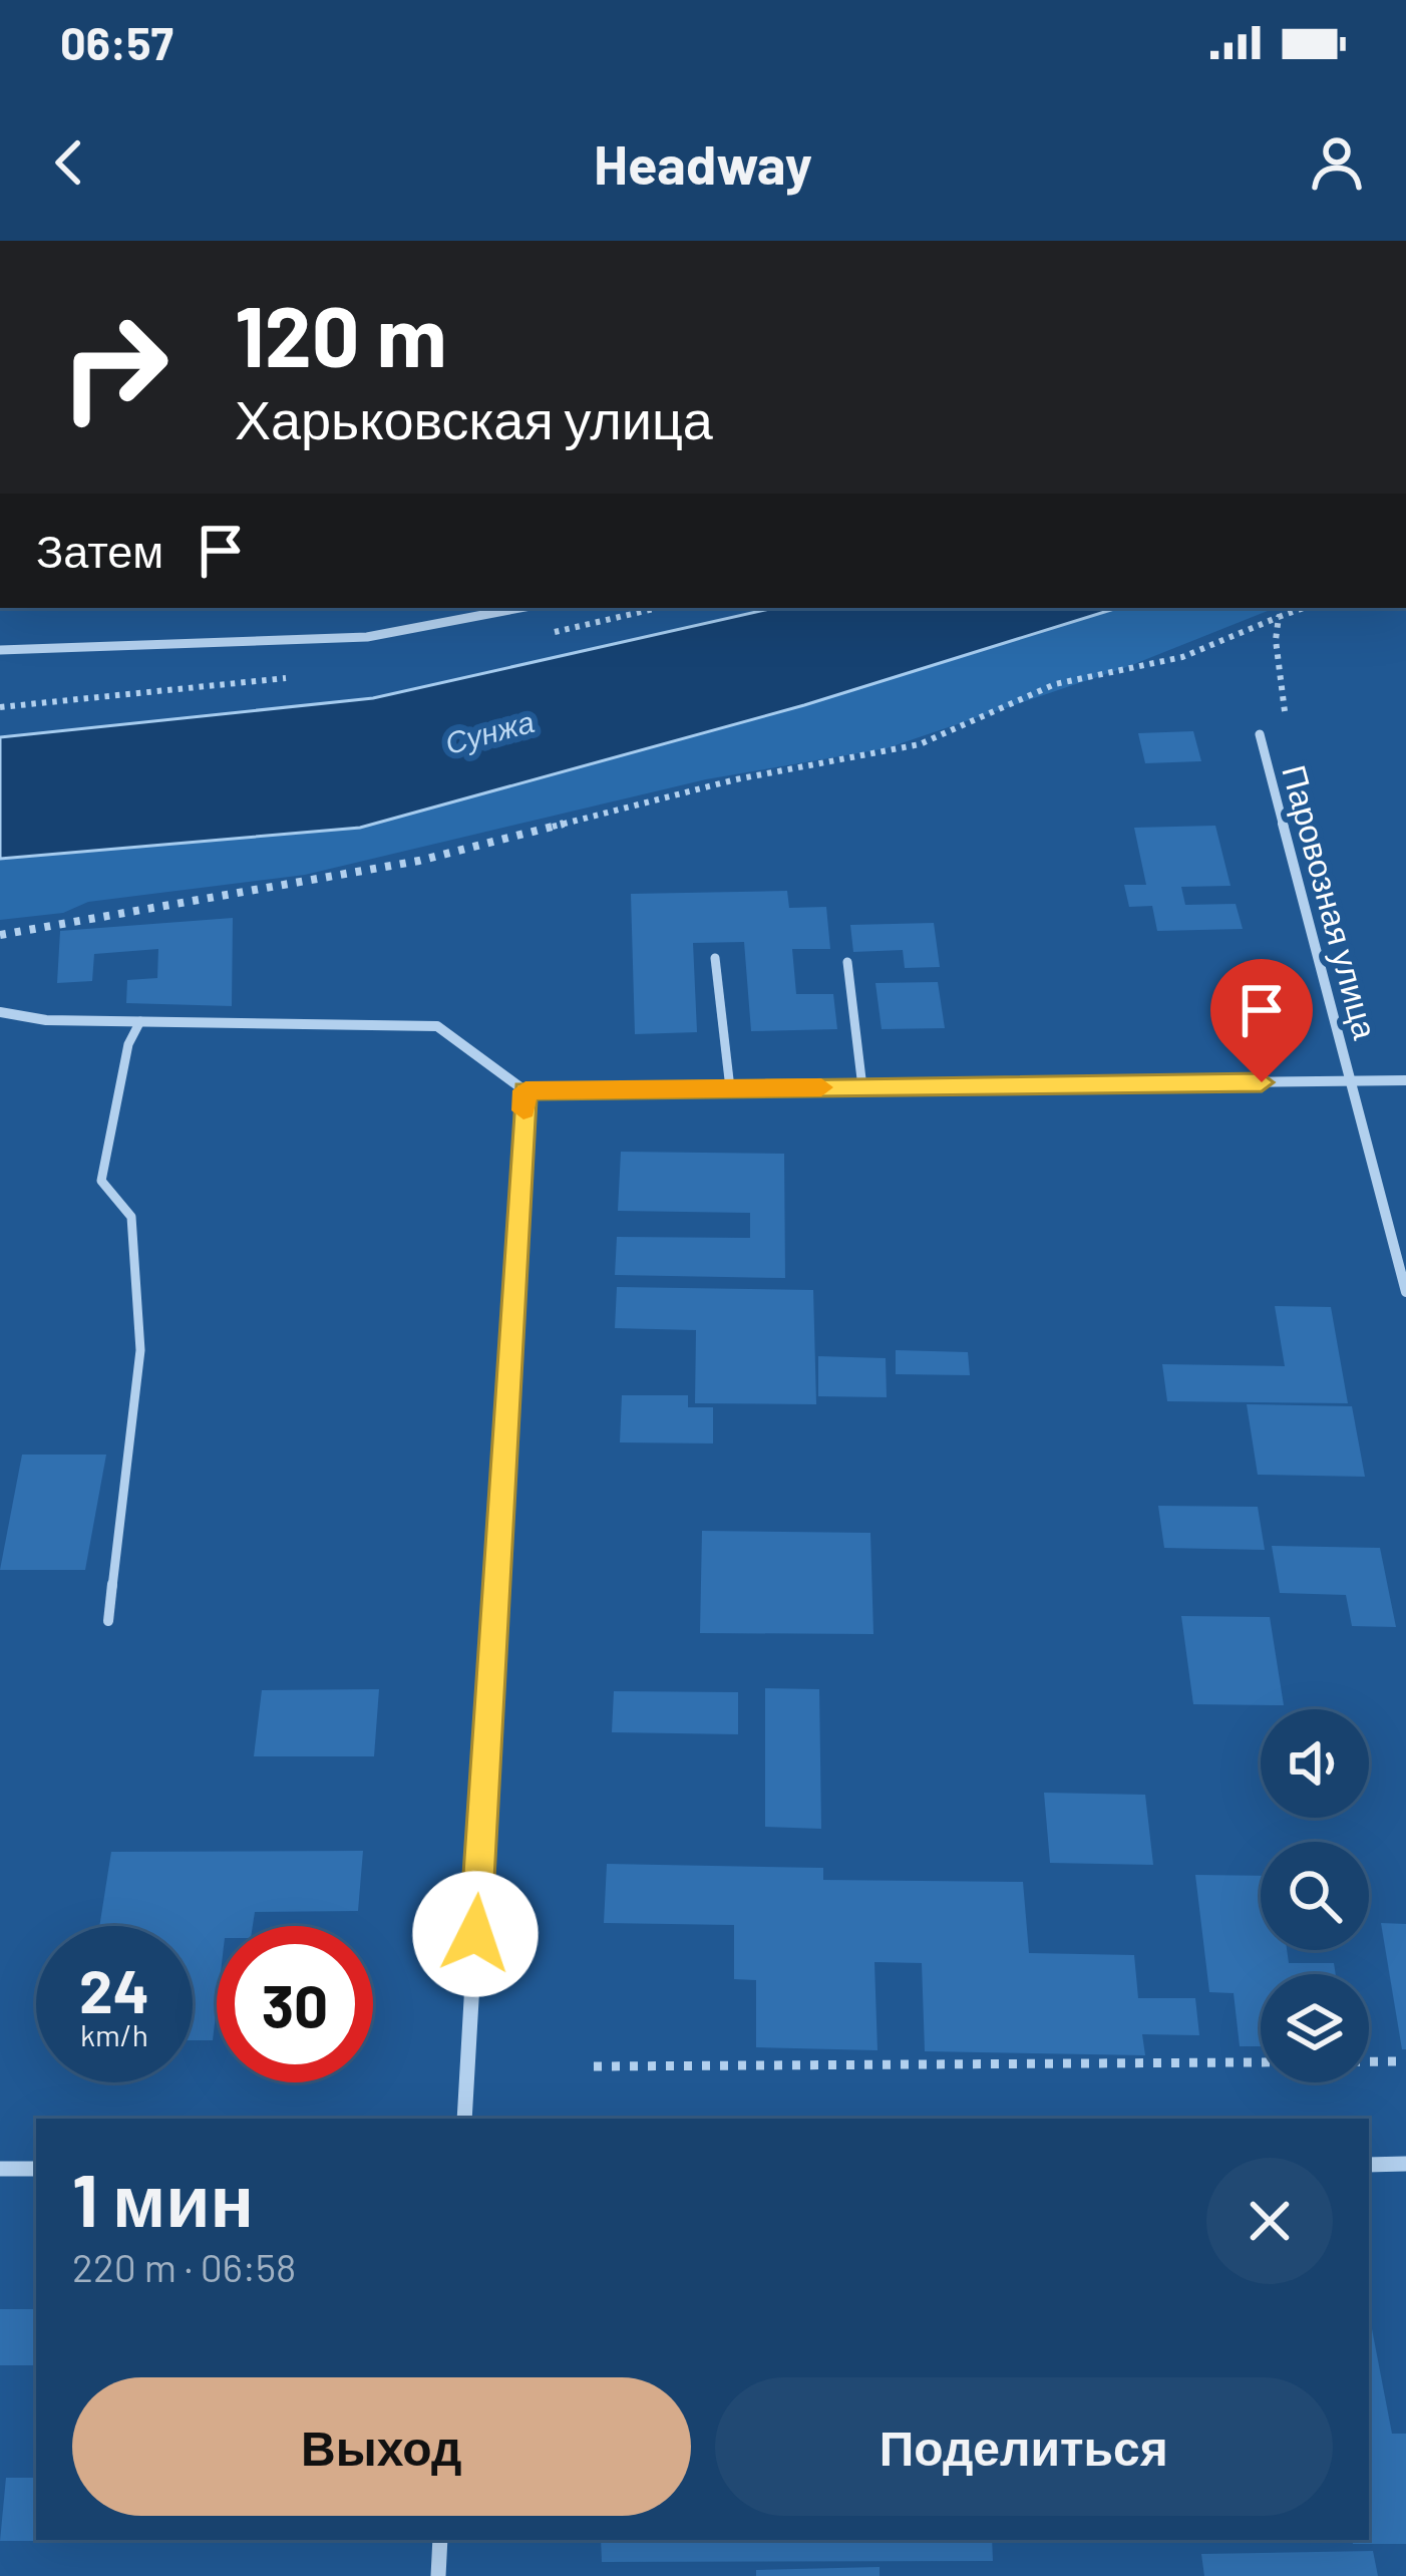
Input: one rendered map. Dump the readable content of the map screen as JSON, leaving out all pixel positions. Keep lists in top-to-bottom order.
{
  "streets": {
    "street": ["Паровозная улица"]
  },
  "water": ["Сунжа"],
  "page": {
    "status": "06:57",
    "header": "Headway",
    "turn": ["120 m", "Харьковская улица"],
    "then": "Затем",
    "speed": "24 km/h",
    "limit": "30",
    "heading": ["1 мин", "220 m · 06:58"],
    "buttons": ["Выход", "Поделиться"]
  }
}
